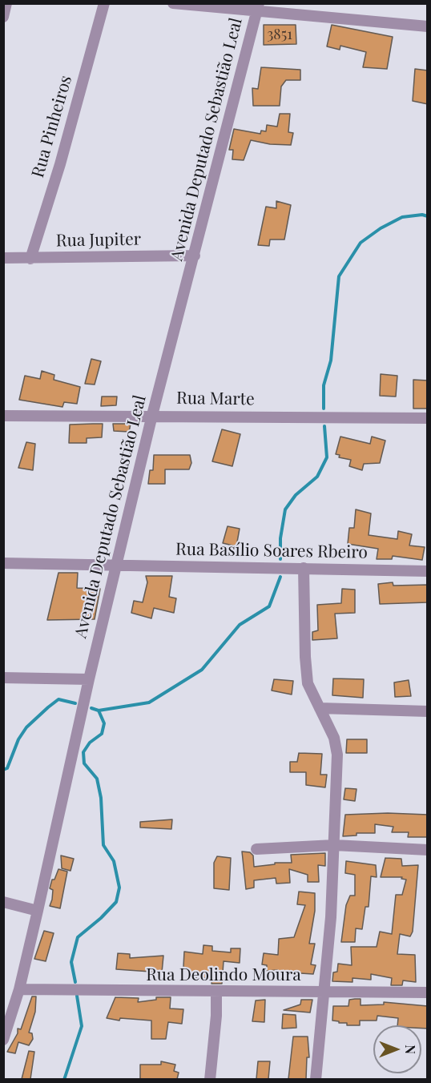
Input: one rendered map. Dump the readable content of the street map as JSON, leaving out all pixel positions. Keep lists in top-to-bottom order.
{
  "streets": {
    "street": [
      "Rua Pinheiros",
      "Avenida Deputado Sebastião Leal",
      "Rua Jupiter",
      "Rua Marte",
      "Rua Basílio Soares Rbeiro",
      "Rua Deolindo Moura"
    ]
  },
  "crossings": [
    ["Rua Pinheiros", "Rua Jupiter"],
    ["Avenida Deputado Sebastião Leal", "Rua Jupiter"],
    ["Avenida Deputado Sebastião Leal", "Rua Marte"],
    ["Avenida Deputado Sebastião Leal", "Rua Basílio Soares Rbeiro"],
    ["Avenida Deputado Sebastião Leal", "Rua Deolindo Moura"]
  ],
  "house_numbers": ["3851"],
  "north": "right"
}
